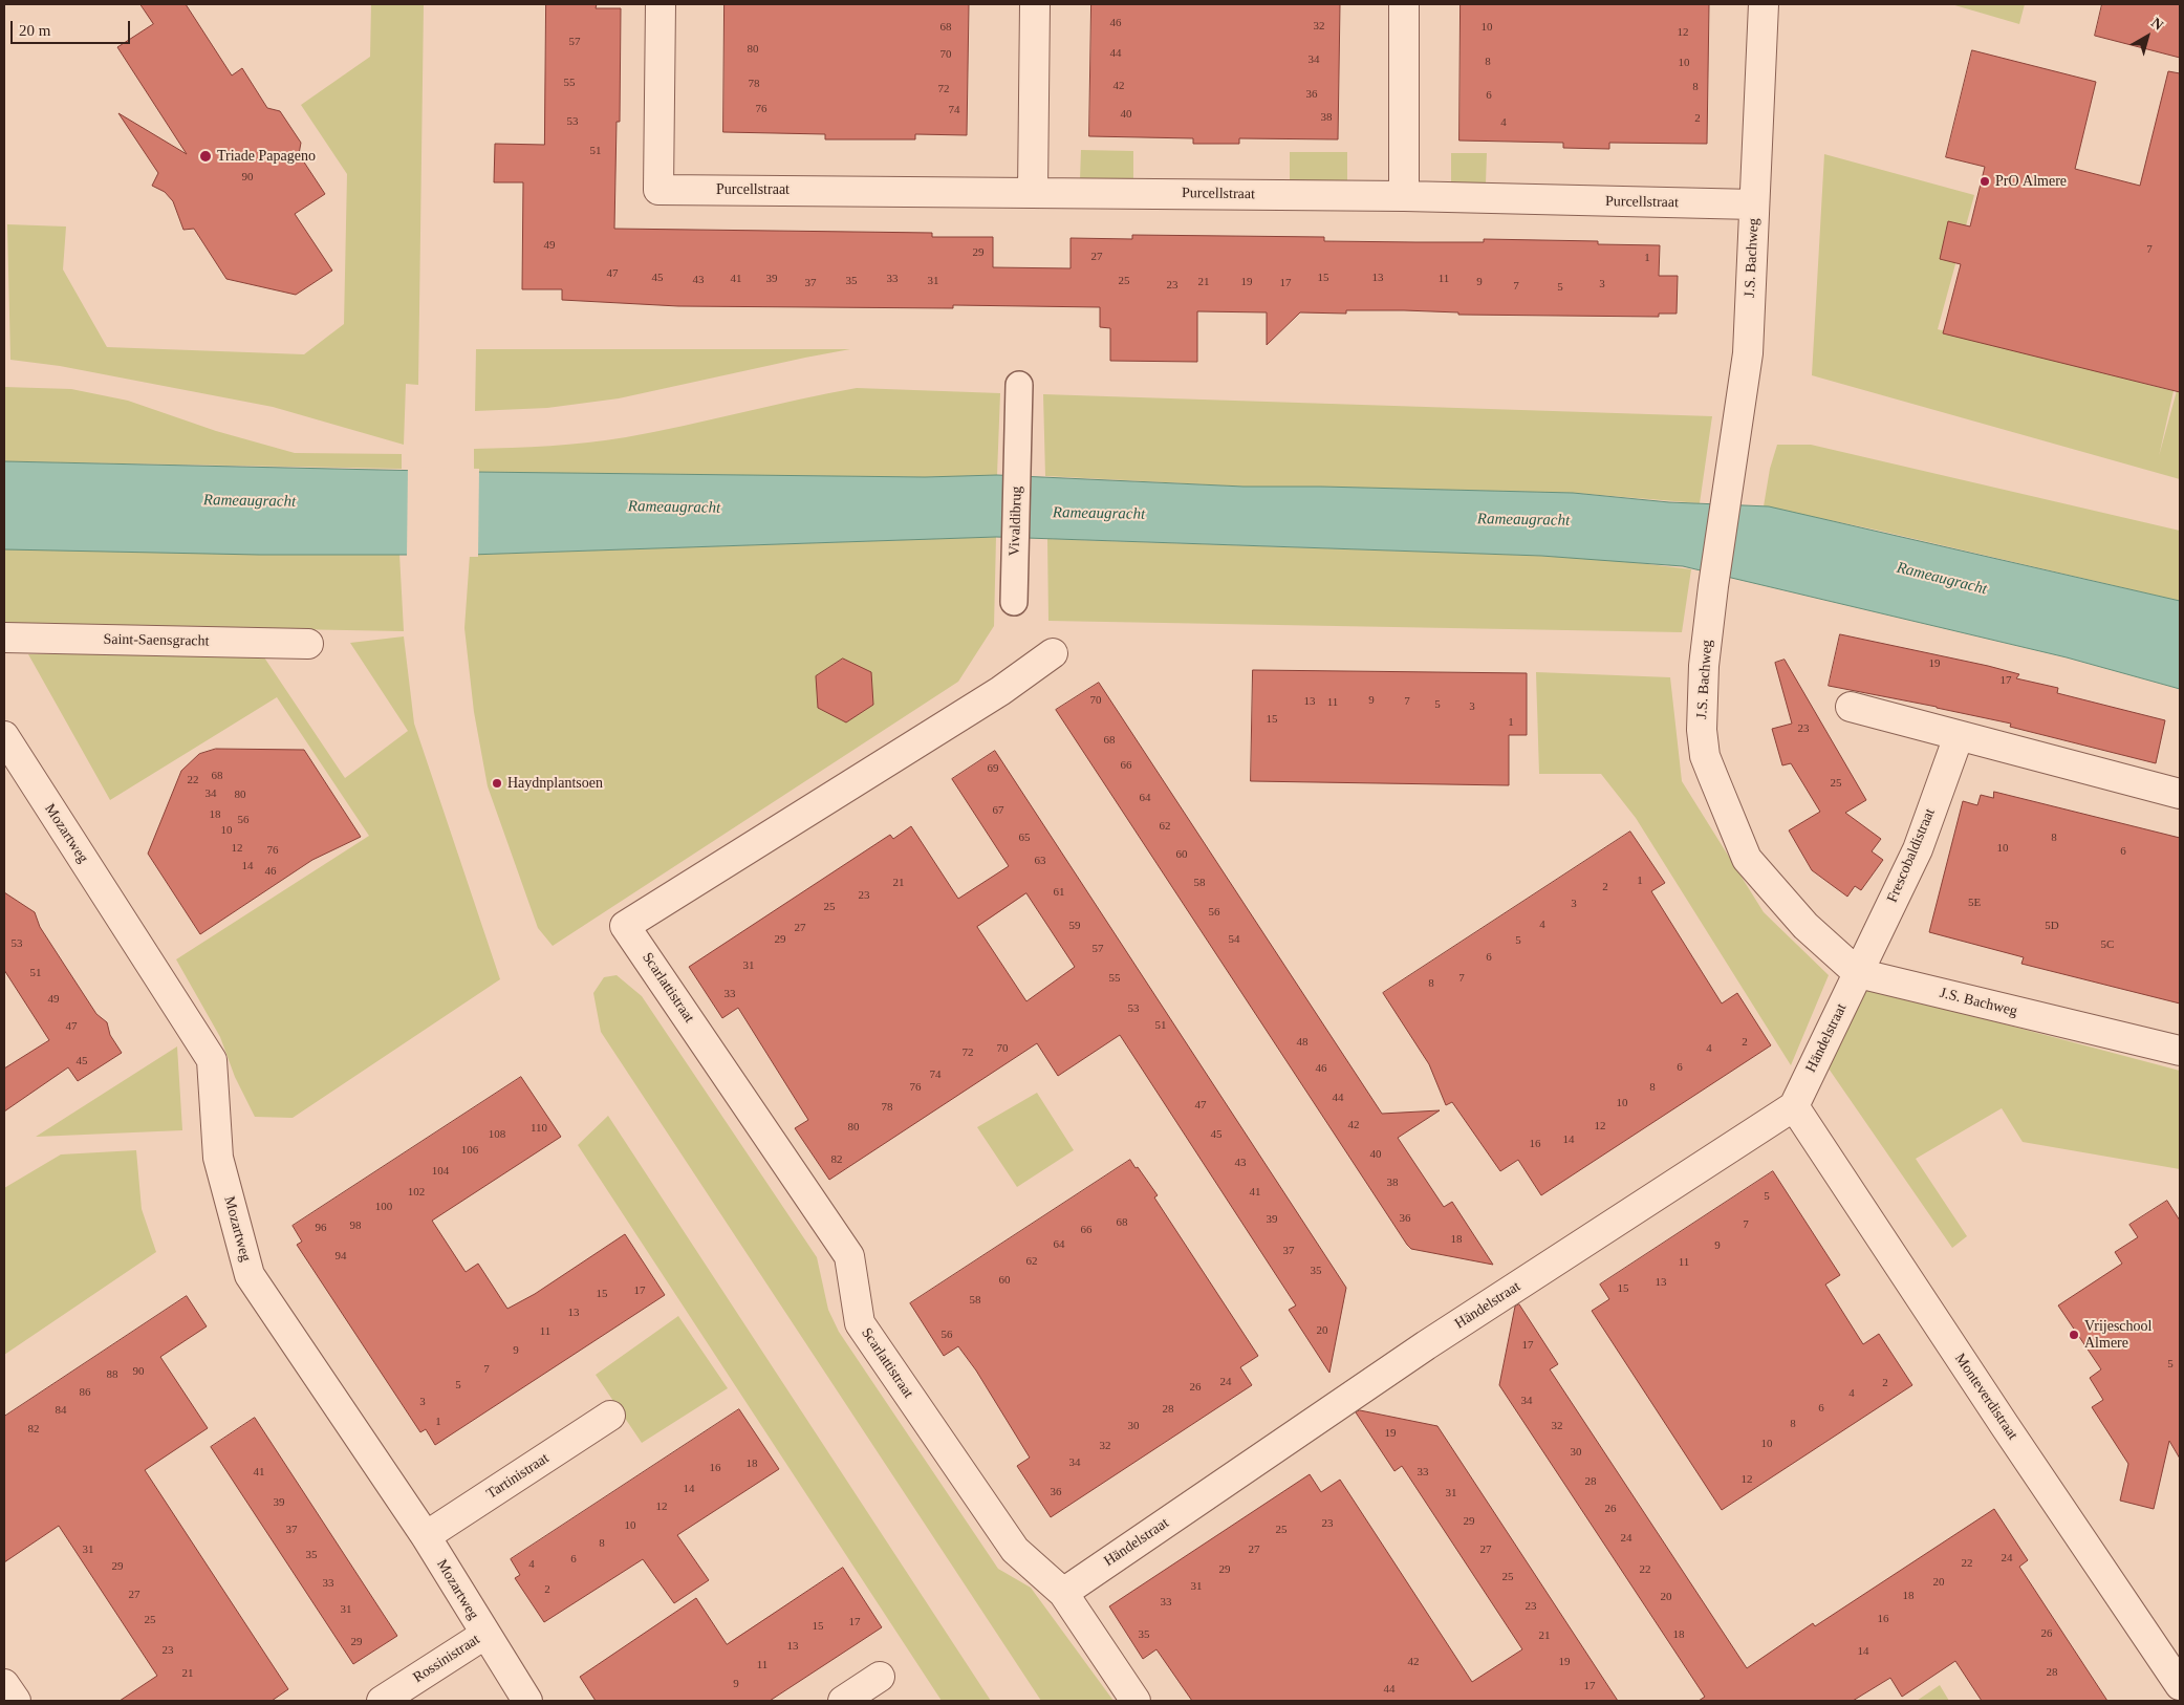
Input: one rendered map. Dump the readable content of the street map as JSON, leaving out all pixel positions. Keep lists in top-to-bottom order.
{
  "streets": {
    "street": [
      "Purcellstraat",
      "J.S. Bachweg",
      "Vivaldibrug",
      "Saint-Saensgracht",
      "Mozartweg",
      "Frescobaldistraat",
      "Scarlattistraat",
      "Händelstraat",
      "Monteverdistraat",
      "Tartinistraat",
      "Rossinistraat"
    ]
  },
  "crossings": [
    ["Purcellstraat", "J.S. Bachweg"],
    ["J.S. Bachweg", "Frescobaldistraat"],
    ["J.S. Bachweg", "Händelstraat"],
    ["Mozartweg", "Tartinistraat"],
    ["Mozartweg", "Rossinistraat"],
    ["Frescobaldistraat", "Händelstraat"],
    ["Scarlattistraat", "Händelstraat"],
    ["Händelstraat", "Monteverdistraat"]
  ],
  "water": ["Rameaugracht"],
  "places": [
    "Triade Papageno",
    "PrO Almere",
    "Haydnplantsoen",
    "Vrijeschool Almere"
  ],
  "house_numbers": [
    "46",
    "32",
    "68",
    "10",
    "12",
    "57",
    "80",
    "44",
    "70",
    "34",
    "8",
    "10",
    "55",
    "78",
    "42",
    "8",
    "72",
    "36",
    "6",
    "76",
    "74",
    "40",
    "38",
    "2",
    "53",
    "4",
    "51",
    "90",
    "49",
    "7",
    "29",
    "27",
    "1",
    "47",
    "45",
    "15",
    "13",
    "41",
    "39",
    "33",
    "11",
    "43",
    "35",
    "31",
    "25",
    "21",
    "19",
    "9",
    "37",
    "17",
    "3",
    "23",
    "7",
    "5",
    "19",
    "17",
    "70",
    "9",
    "13",
    "7",
    "11",
    "5",
    "3",
    "15",
    "1",
    "23",
    "68",
    "66",
    "69",
    "68",
    "22",
    "25",
    "34",
    "80",
    "64",
    "67",
    "18",
    "56",
    "62",
    "10",
    "65",
    "8",
    "12",
    "10",
    "76",
    "6",
    "60",
    "63",
    "14",
    "46",
    "1",
    "21",
    "58",
    "2",
    "61",
    "23",
    "5E",
    "3",
    "25",
    "56",
    "4",
    "59",
    "5D",
    "27",
    "29",
    "54",
    "5",
    "53",
    "5C",
    "57",
    "6",
    "31",
    "51",
    "55",
    "7",
    "8",
    "33",
    "49",
    "53",
    "51",
    "47",
    "48",
    "2",
    "70",
    "4",
    "72",
    "45",
    "6",
    "46",
    "74",
    "76",
    "8",
    "44",
    "10",
    "47",
    "78",
    "42",
    "12",
    "80",
    "110",
    "108",
    "45",
    "14",
    "16",
    "106",
    "40",
    "82",
    "43",
    "104",
    "38",
    "102",
    "41",
    "5",
    "100",
    "36",
    "39",
    "68",
    "7",
    "98",
    "96",
    "66",
    "18",
    "64",
    "9",
    "37",
    "94",
    "62",
    "11",
    "35",
    "60",
    "13",
    "15",
    "17",
    "15",
    "58",
    "13",
    "20",
    "11",
    "56",
    "17",
    "9",
    "5",
    "7",
    "90",
    "88",
    "24",
    "2",
    "5",
    "26",
    "86",
    "4",
    "34",
    "3",
    "6",
    "28",
    "84",
    "1",
    "8",
    "30",
    "32",
    "82",
    "19",
    "10",
    "32",
    "30",
    "34",
    "18",
    "16",
    "41",
    "33",
    "12",
    "28",
    "14",
    "36",
    "31",
    "39",
    "12",
    "26",
    "29",
    "23",
    "10",
    "37",
    "25",
    "24",
    "8",
    "31",
    "27",
    "27",
    "35",
    "24",
    "6",
    "22",
    "4",
    "29",
    "29",
    "22",
    "25",
    "20",
    "33",
    "31",
    "2",
    "27",
    "18",
    "20",
    "33",
    "23",
    "31",
    "16",
    "25",
    "17",
    "15",
    "26",
    "35",
    "18",
    "21",
    "29",
    "13",
    "23",
    "14",
    "42",
    "19",
    "11",
    "28",
    "21",
    "9",
    "17",
    "44"
  ],
  "scale_bar": "20 m",
  "north": "top right"
}
